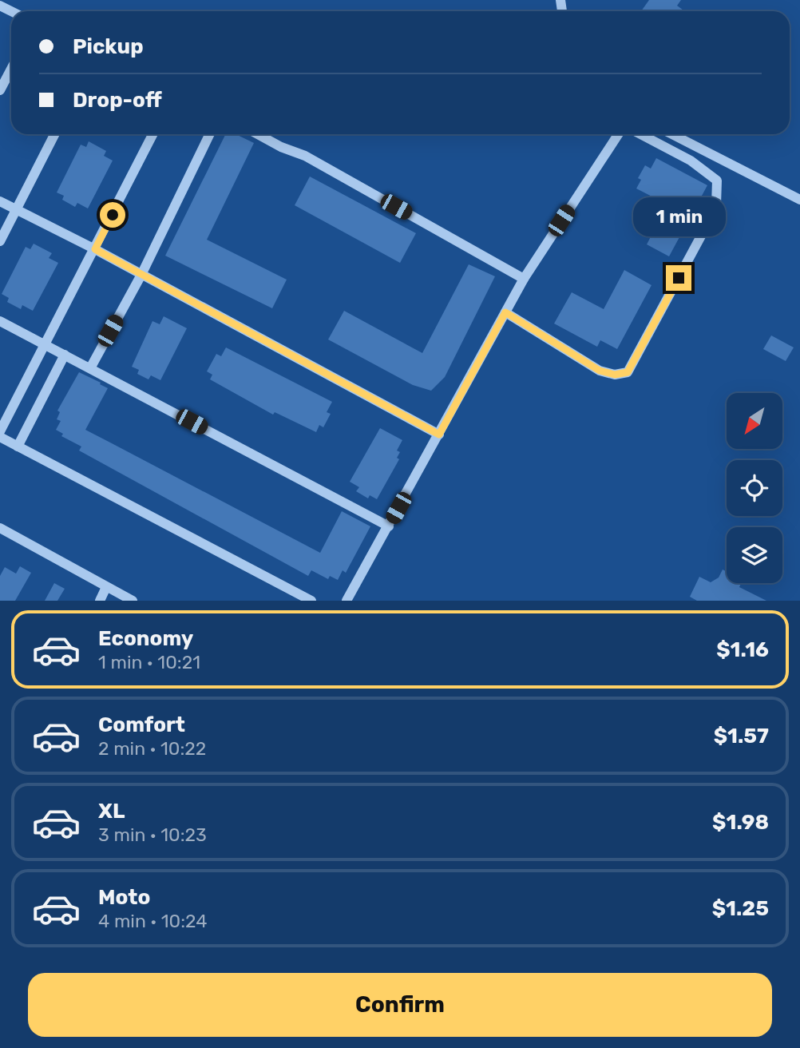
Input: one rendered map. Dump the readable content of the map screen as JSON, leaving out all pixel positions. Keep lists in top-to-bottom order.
{
  "north": "bottom left",
  "page": {
    "banner": ["Pickup", "Drop-off"],
    "bubble": "1 min",
    "list": [
      {
        "name": "Economy",
        "note": "1 min · 10:21",
        "value": "$1.16"
      },
      {
        "name": "Comfort",
        "note": "2 min · 10:22",
        "value": "$1.57"
      },
      {
        "name": "XL",
        "note": "3 min · 10:23",
        "value": "$1.98"
      },
      {
        "name": "Moto",
        "note": "4 min · 10:24",
        "value": "$1.25"
      }
    ],
    "buttons": "Confirm"
  }
}
